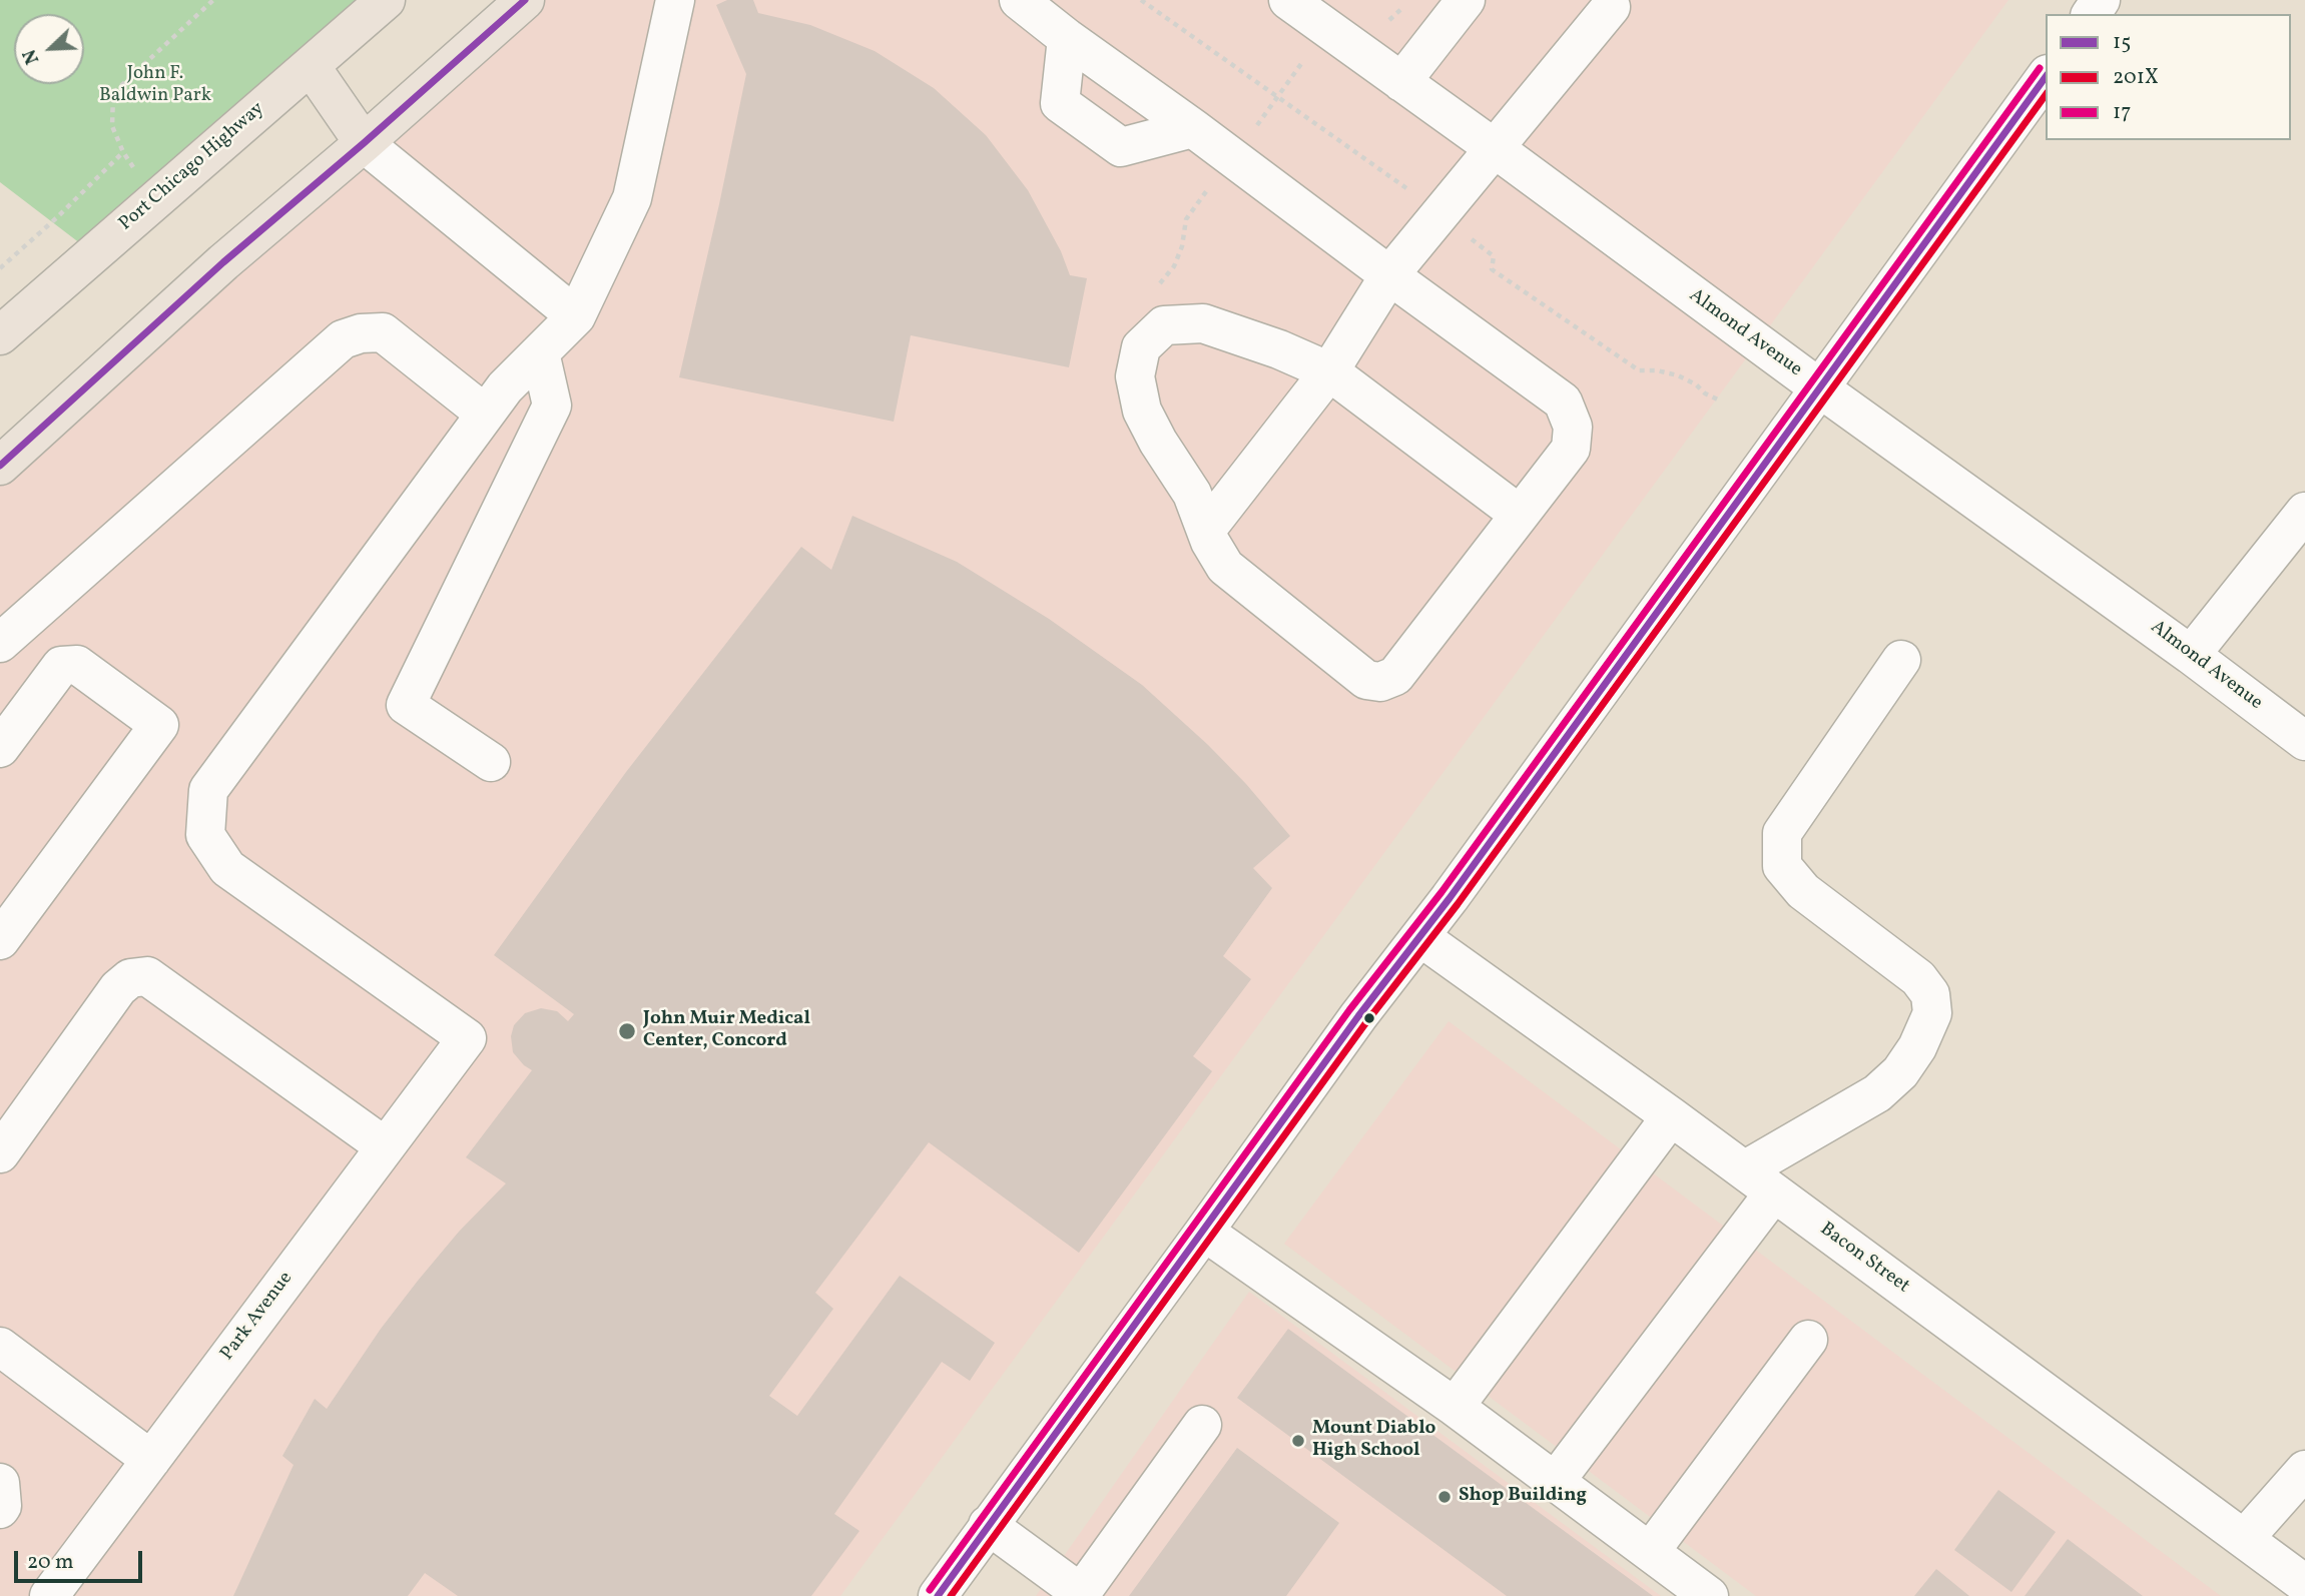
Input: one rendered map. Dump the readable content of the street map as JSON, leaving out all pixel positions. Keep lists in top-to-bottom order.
{
  "streets": {
    "main road": ["Port Chicago Highway"],
    "street": ["Almond Avenue", "Bacon Street", "Park Avenue"]
  },
  "parks": ["John F. Baldwin Park"],
  "places": ["John Muir Medical Center, Concord", "Mount Diablo High School", "Shop Building"],
  "lines": ["transit line 15", "transit line 17", "transit line 201X"],
  "legend": ["15", "201X", "17"],
  "scale_bar": "20 m",
  "north": "bottom left"
}
